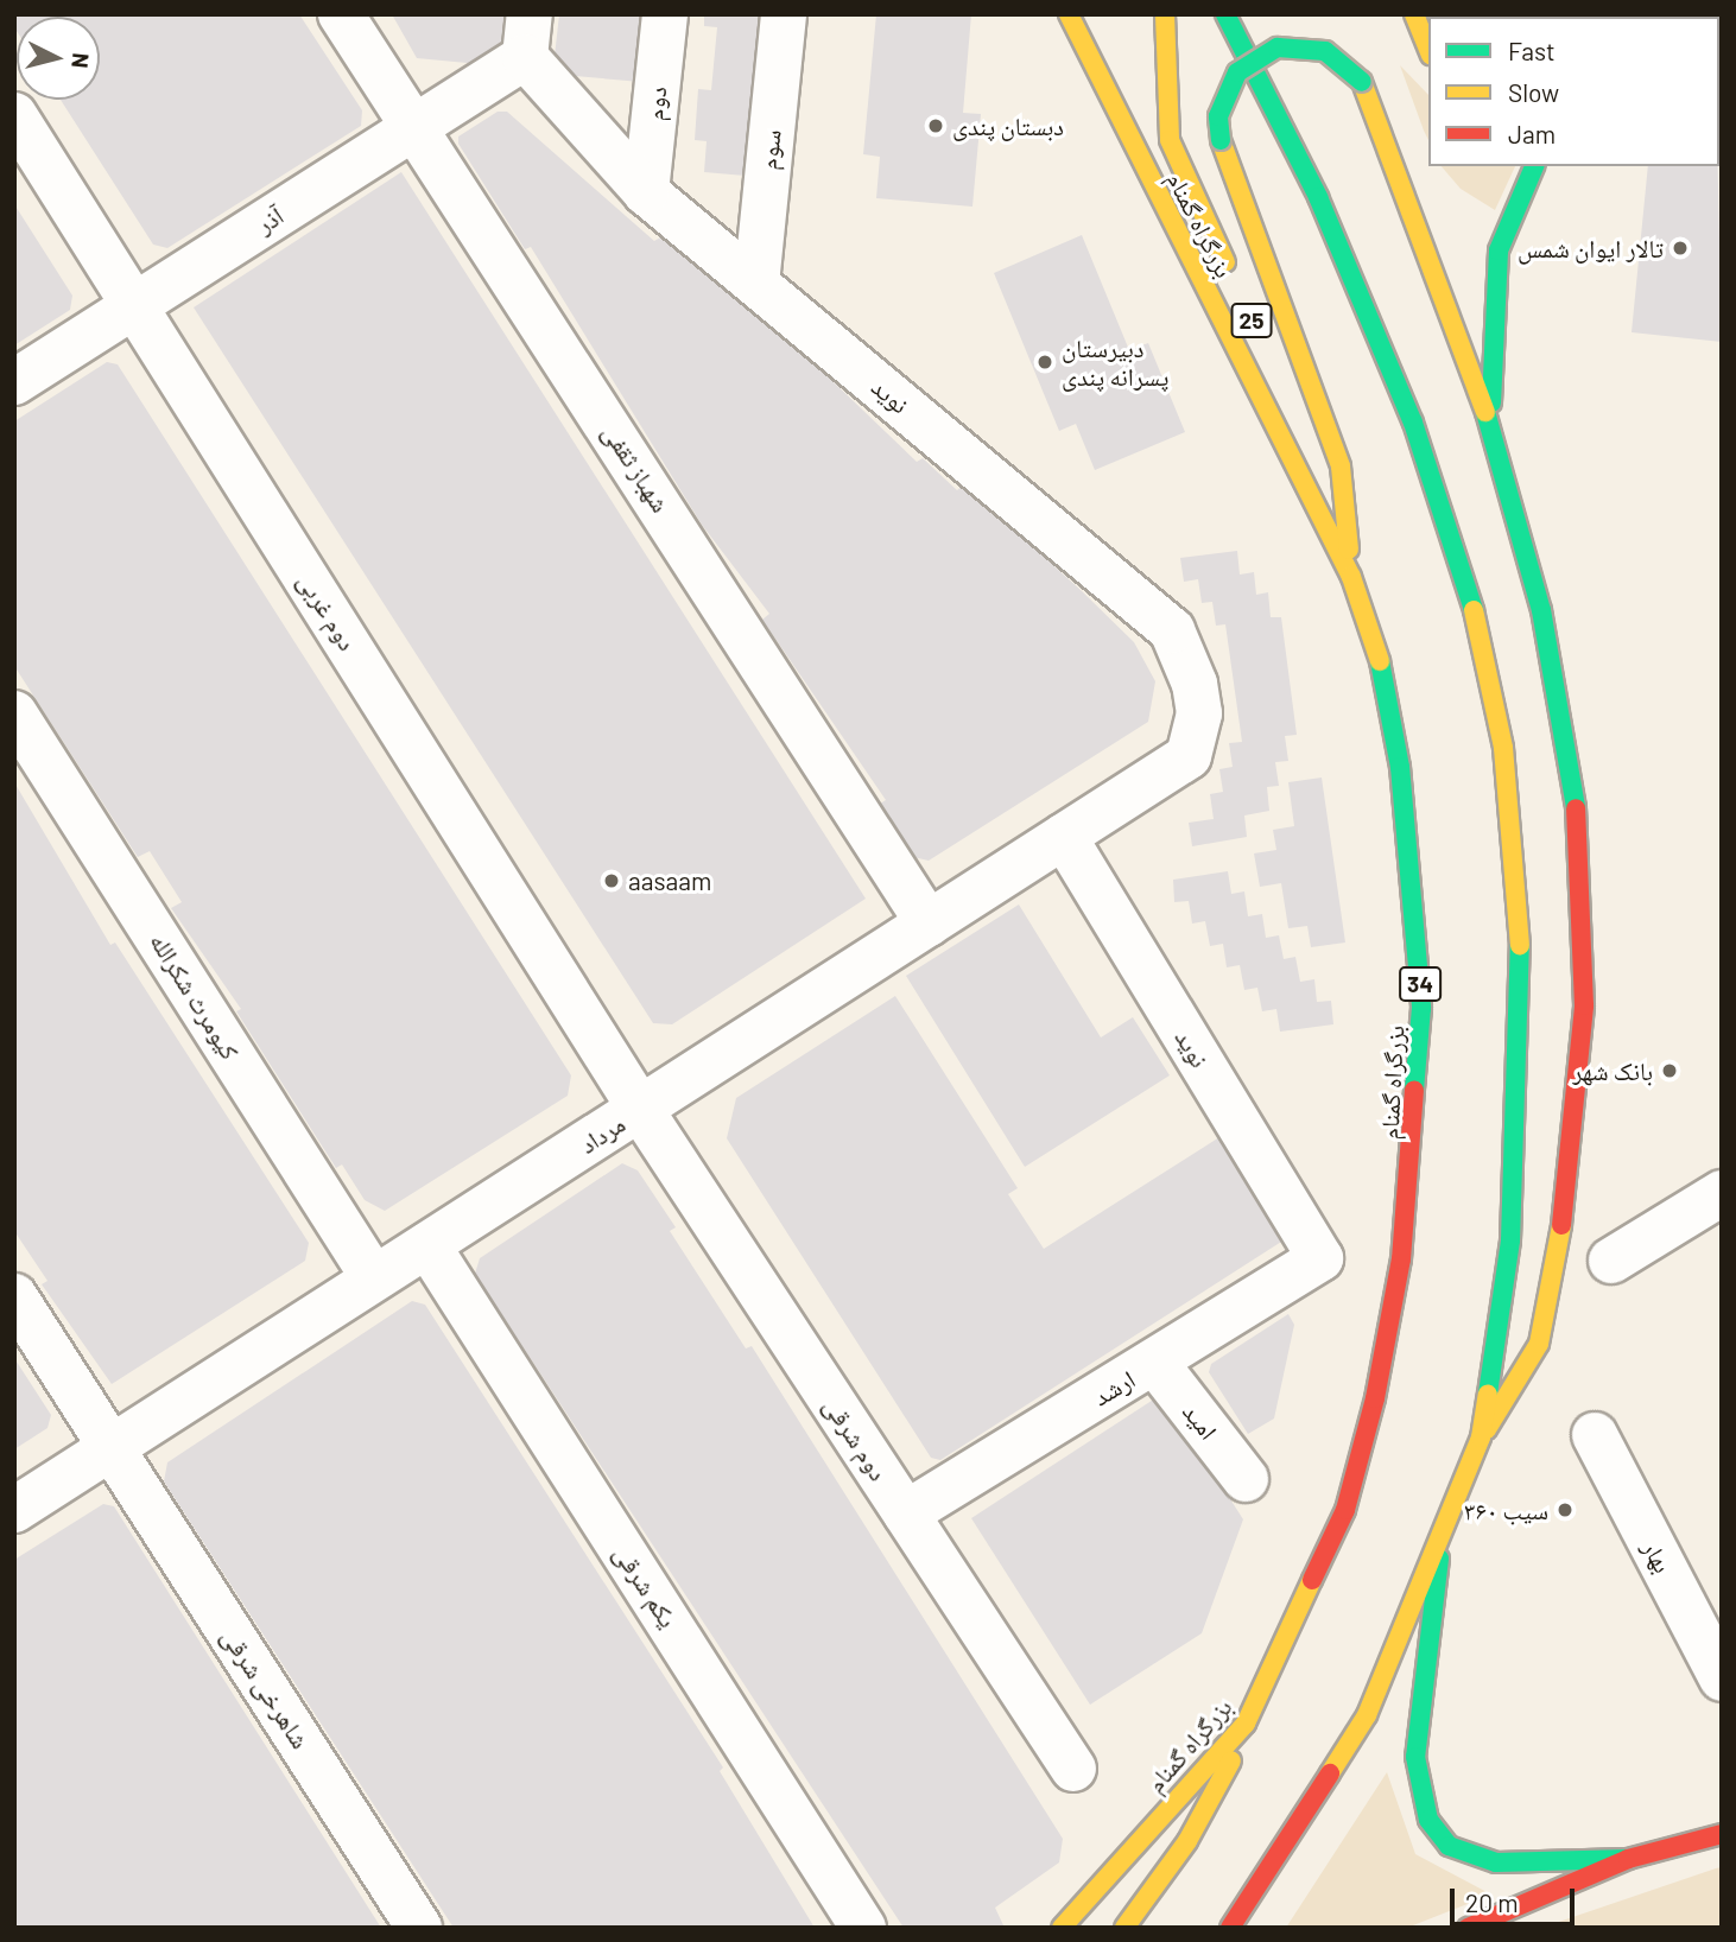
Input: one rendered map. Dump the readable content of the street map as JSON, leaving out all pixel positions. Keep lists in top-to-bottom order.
{
  "streets": {
    "main road": ["بزرگراه گمنام", "25", "34"],
    "street": [
      "دوم",
      "سوم",
      "آذر",
      "نوید",
      "شهباز ثقفی",
      "دوم غربی",
      "کیومرث شکرالله",
      "مرداد",
      "ارشد",
      "امید",
      "دوم شرقی",
      "بهار",
      "یکم شرقی",
      "شاهرخی شرقی"
    ]
  },
  "crossings": [
    ["دوم", "نوید"],
    ["سوم", "نوید"],
    ["آذر", "نوید"],
    ["آذر", "شهباز ثقفی"],
    ["آذر", "دوم غربی"],
    ["نوید", "مرداد"],
    ["نوید", "ارشد"],
    ["شهباز ثقفی", "مرداد"],
    ["دوم غربی", "مرداد"],
    ["دوم غربی", "دوم شرقی"],
    ["کیومرث شکرالله", "مرداد"],
    ["مرداد", "دوم شرقی"],
    ["مرداد", "یکم شرقی"],
    ["مرداد", "شاهرخی شرقی"],
    ["ارشد", "امید"],
    ["ارشد", "دوم شرقی"]
  ],
  "places": [
    "دبستان پندی",
    "تالار ایوان شمس",
    "دبیرستان پسرانه پندی",
    "aasaam",
    "بانک شهر",
    "سیب ۳۶۰"
  ],
  "legend": ["Fast", "Slow", "Jam"],
  "scale_bar": "20 m",
  "north": "right"
}
